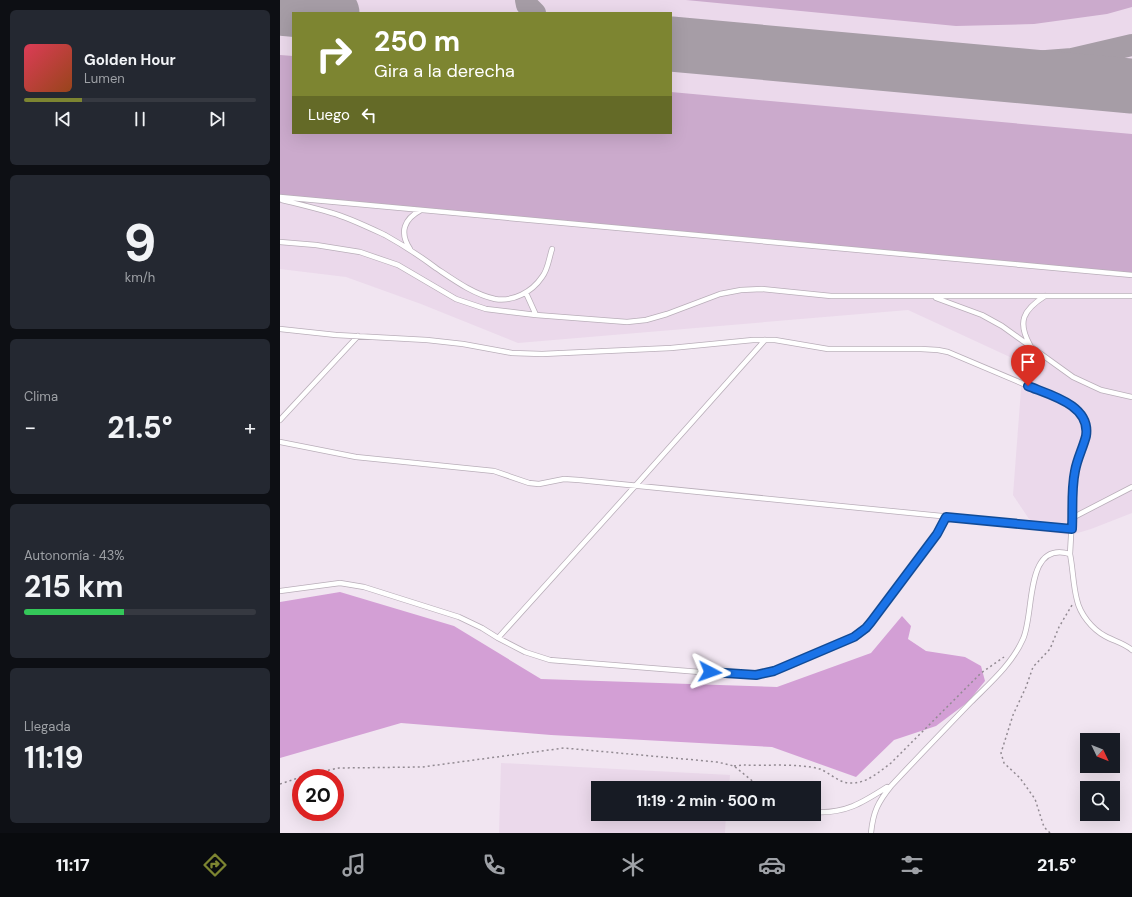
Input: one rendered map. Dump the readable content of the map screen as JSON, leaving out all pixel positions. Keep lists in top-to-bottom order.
{
  "north": "bottom right",
  "page": {
    "turn": ["250 m", "Gira a la derecha"],
    "song": ["Golden Hour", "Lumen"],
    "then": "Luego",
    "tile": [
      ["9", "km/h"],
      "Clima",
      ["Autonomía · 43%", "215 km"],
      ["Llegada", "11:19"]
    ],
    "heat": ["−", "21.5°", "+"],
    "limit": "20",
    "trip": "11:19 · 2 min · 500 m",
    "tabs": ["11:17", "21.5°"]
  }
}
